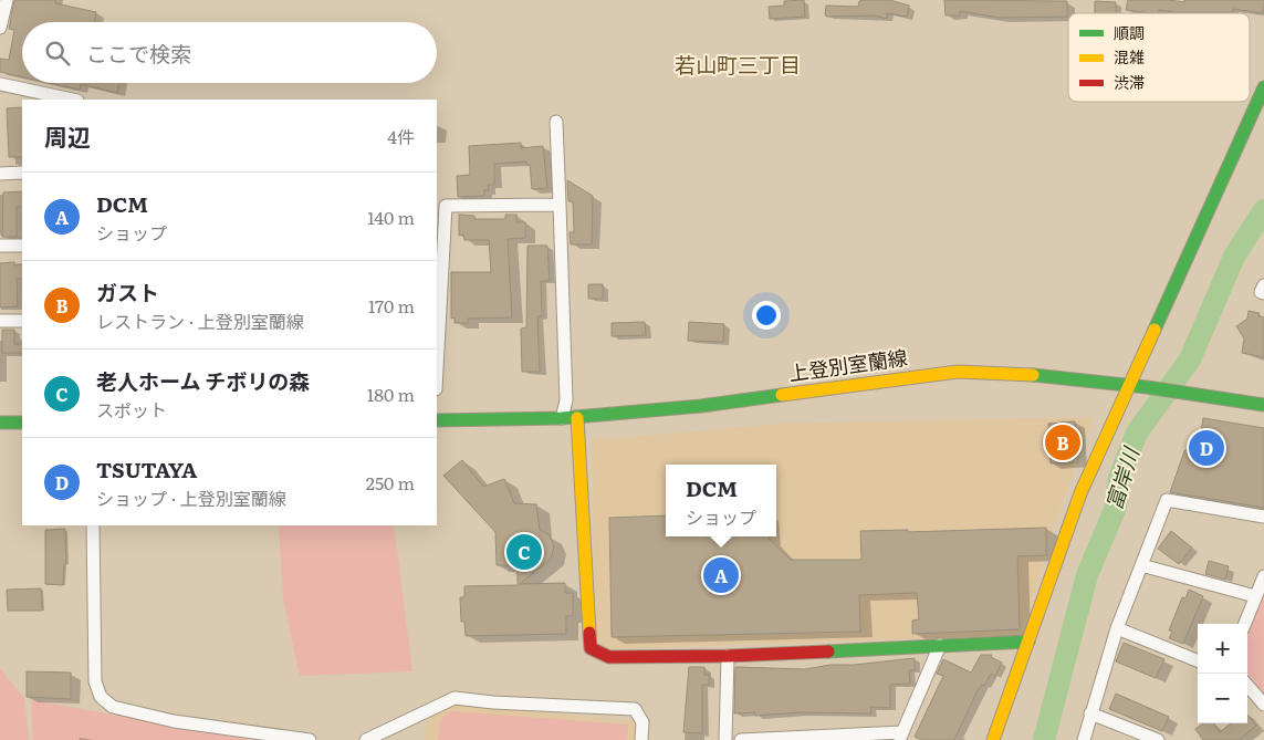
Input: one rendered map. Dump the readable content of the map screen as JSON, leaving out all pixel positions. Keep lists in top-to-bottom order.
{
  "streets": {
    "street": ["上登別室蘭線"]
  },
  "districts": ["若山町三丁目"],
  "water": ["富岸川"],
  "legend": ["順調", "混雑", "渋滞"],
  "page": {
    "search": "ここで検索",
    "heading": ["周辺", "4件"],
    "list": [
      {
        "mark": "A",
        "name": "DCM",
        "note": "ショップ",
        "value": "140 m"
      },
      {
        "mark": "B",
        "name": "ガスト",
        "note": "レストラン · 上登別室蘭線",
        "value": "170 m"
      },
      {
        "mark": "C",
        "name": "老人ホーム チボリの森",
        "note": "スポット",
        "value": "180 m"
      },
      {
        "mark": "D",
        "name": "TSUTAYA",
        "note": "ショップ · 上登別室蘭線",
        "value": "250 m"
      }
    ],
    "pins": [
      "B",
      "D",
      "C",
      "A"
    ],
    "popup": ["DCM", "ショップ"],
    "map_buttons": ["+", "−"]
  }
}
